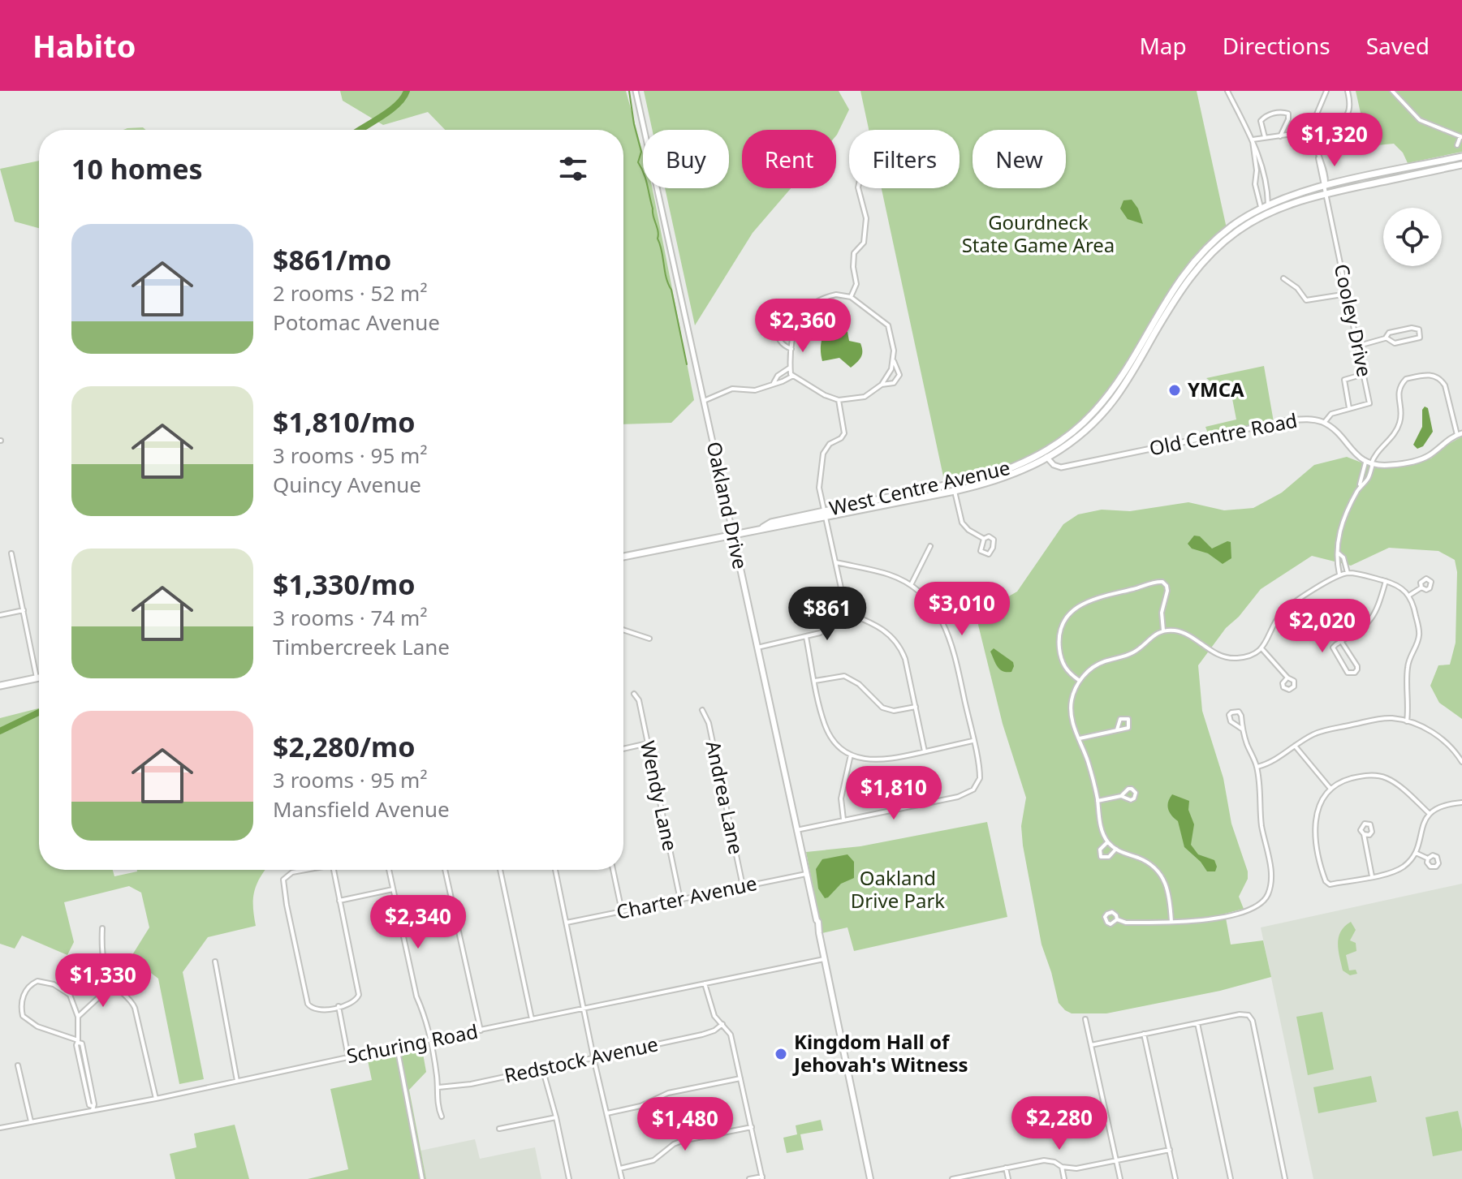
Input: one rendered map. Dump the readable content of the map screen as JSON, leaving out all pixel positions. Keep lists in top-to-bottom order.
{
  "streets": {
    "main road": ["West Centre Avenue", "Oakland Drive"],
    "street": [
      "Cooley Drive",
      "Old Centre Road",
      "Wendy Lane",
      "Andrea Lane",
      "Charter Avenue",
      "Schuring Road",
      "Redstock Avenue"
    ]
  },
  "crossings": [
    ["Cooley Drive", "Old Centre Road"],
    ["Cooley Drive", "West Centre Avenue"],
    ["Old Centre Road", "West Centre Avenue"],
    ["West Centre Avenue", "Oakland Drive"],
    ["Oakland Drive", "Charter Avenue"],
    ["Oakland Drive", "Schuring Road"],
    ["Wendy Lane", "Charter Avenue"],
    ["Andrea Lane", "Charter Avenue"]
  ],
  "parks": ["Gourdneck State Game Area", "Oakland Drive Park"],
  "places": ["YMCA", "Kingdom Hall of Jehovah's Witness"],
  "page": {
    "header": "Habito",
    "nav": ["Map", "Directions", "Saved"],
    "price": [
      "$1,320",
      "$2,360",
      "$3,010",
      "$861",
      "$2,020",
      "$1,810",
      "$2,340",
      "$1,330",
      "$2,280",
      "$1,480"
    ],
    "chip": [
      "Buy",
      "Rent",
      "Filters",
      "New"
    ],
    "heading": "10 homes",
    "list": [
      {
        "name": "$861/mo",
        "note": "2 rooms · 52 m² · Potomac Avenue"
      },
      {
        "name": "$1,810/mo",
        "note": "3 rooms · 95 m² · Quincy Avenue"
      },
      {
        "name": "$1,330/mo",
        "note": "3 rooms · 74 m² · Timbercreek Lane"
      },
      {
        "name": "$2,280/mo",
        "note": "3 rooms · 95 m² · Mansfield Avenue"
      }
    ]
  }
}
